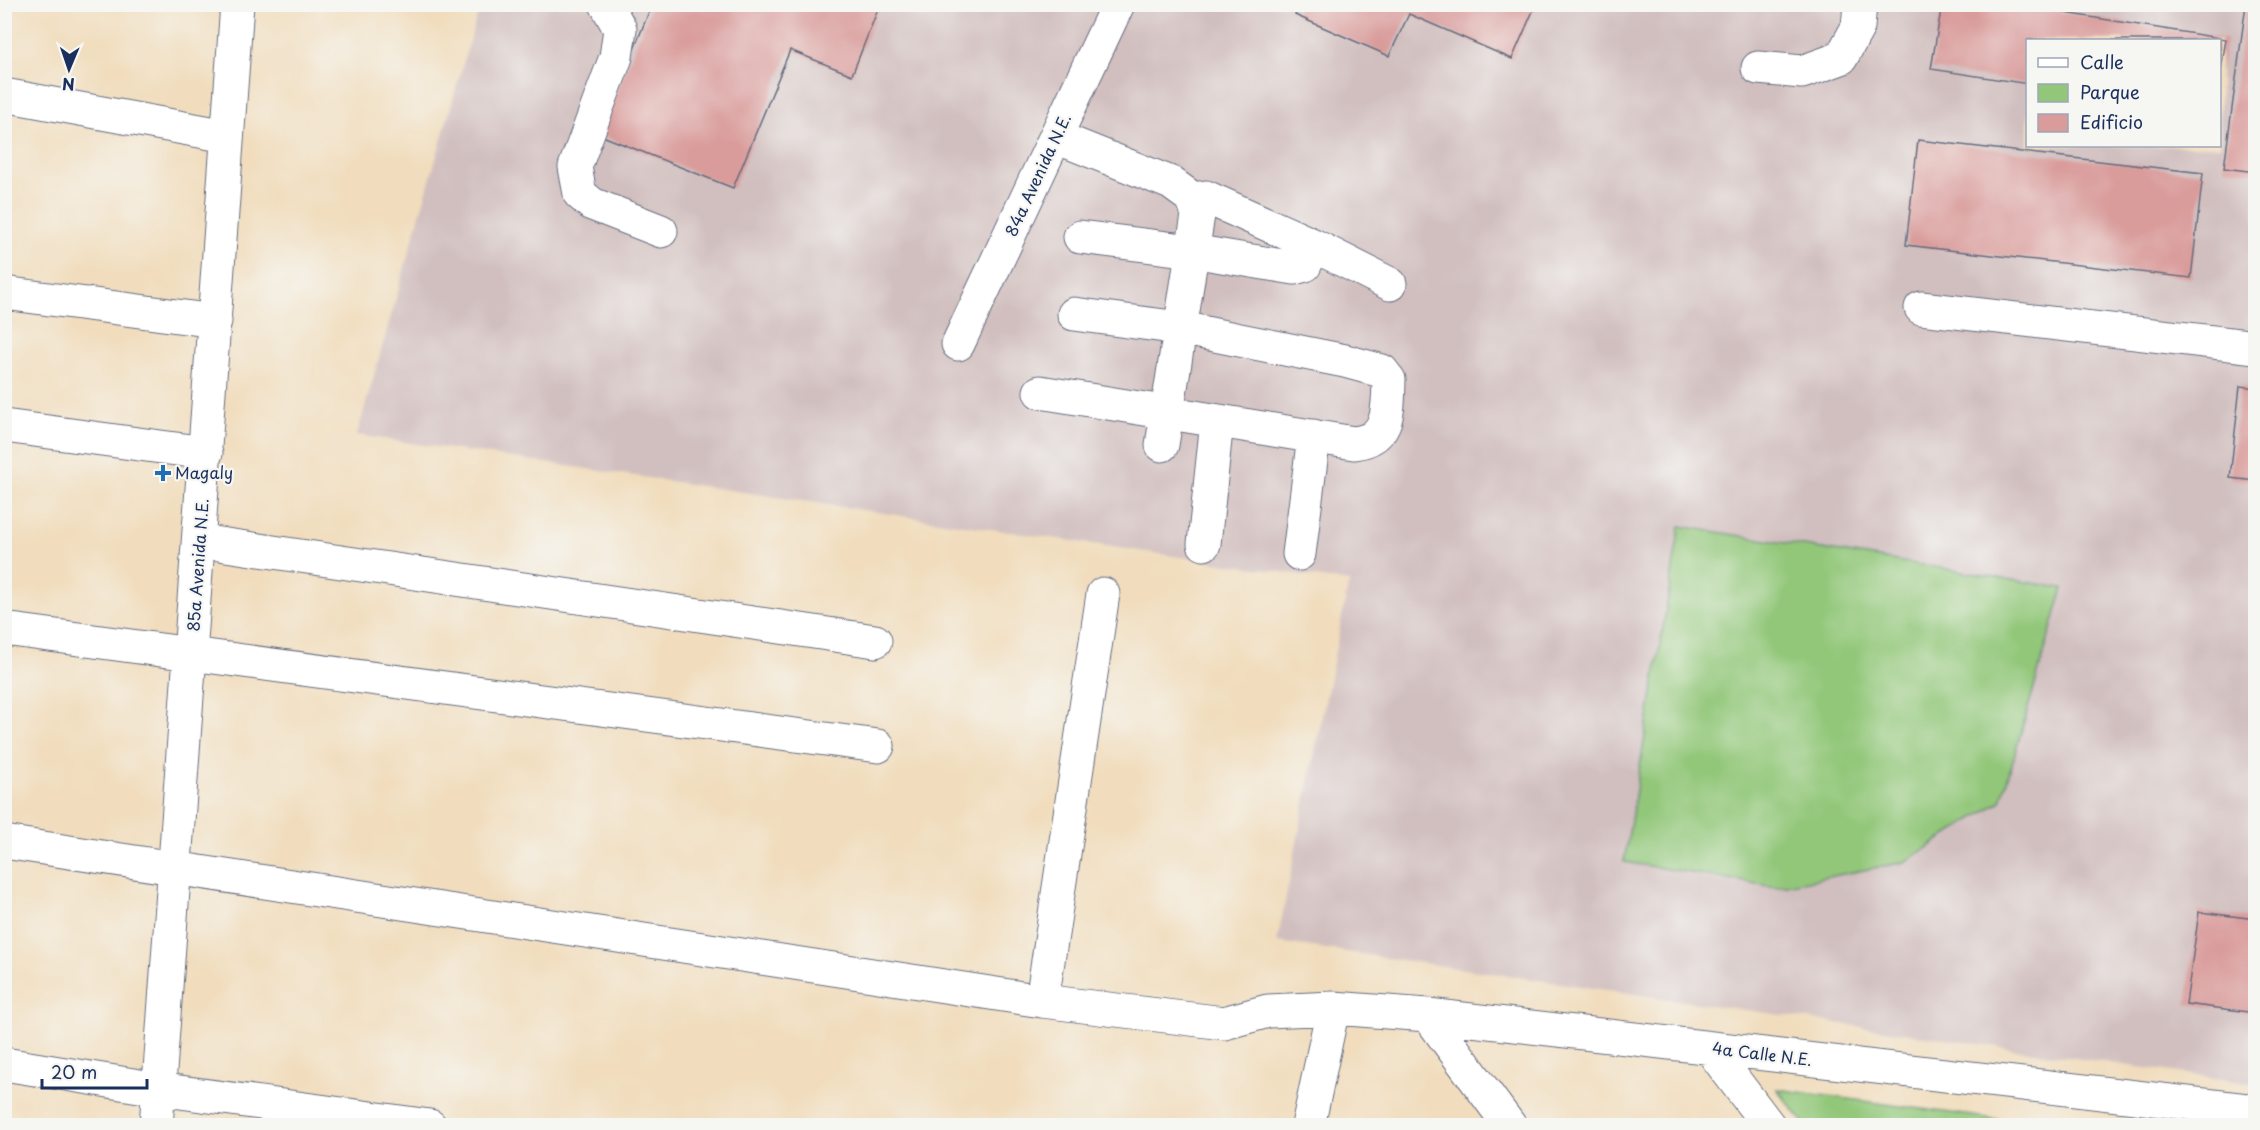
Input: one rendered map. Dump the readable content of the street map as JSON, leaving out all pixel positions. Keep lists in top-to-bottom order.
{
  "streets": {
    "street": ["84a Avenida N.E.", "85a Avenida N.E.", "4a Calle N.E."]
  },
  "crossings": [
    ["85a Avenida N.E.", "4a Calle N.E."]
  ],
  "places": {
    "health": ["Magaly"]
  },
  "legend": ["Calle", "Parque", "Edificio"],
  "scale_bar": "20 m",
  "north": "bottom"
}
